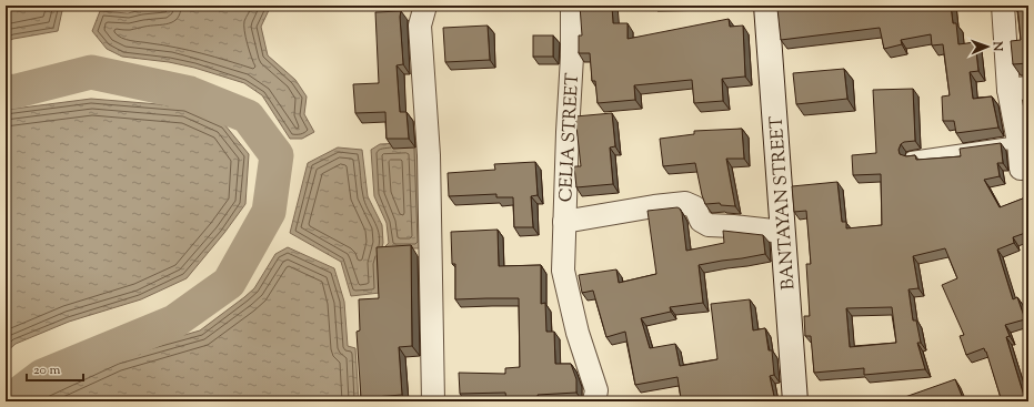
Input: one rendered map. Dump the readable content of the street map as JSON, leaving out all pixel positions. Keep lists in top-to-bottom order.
{
  "streets": {
    "main road": ["BANTAYAN STREET"],
    "street": ["CELIA STREET"]
  },
  "scale_bar": "20 m",
  "north": "right"
}
